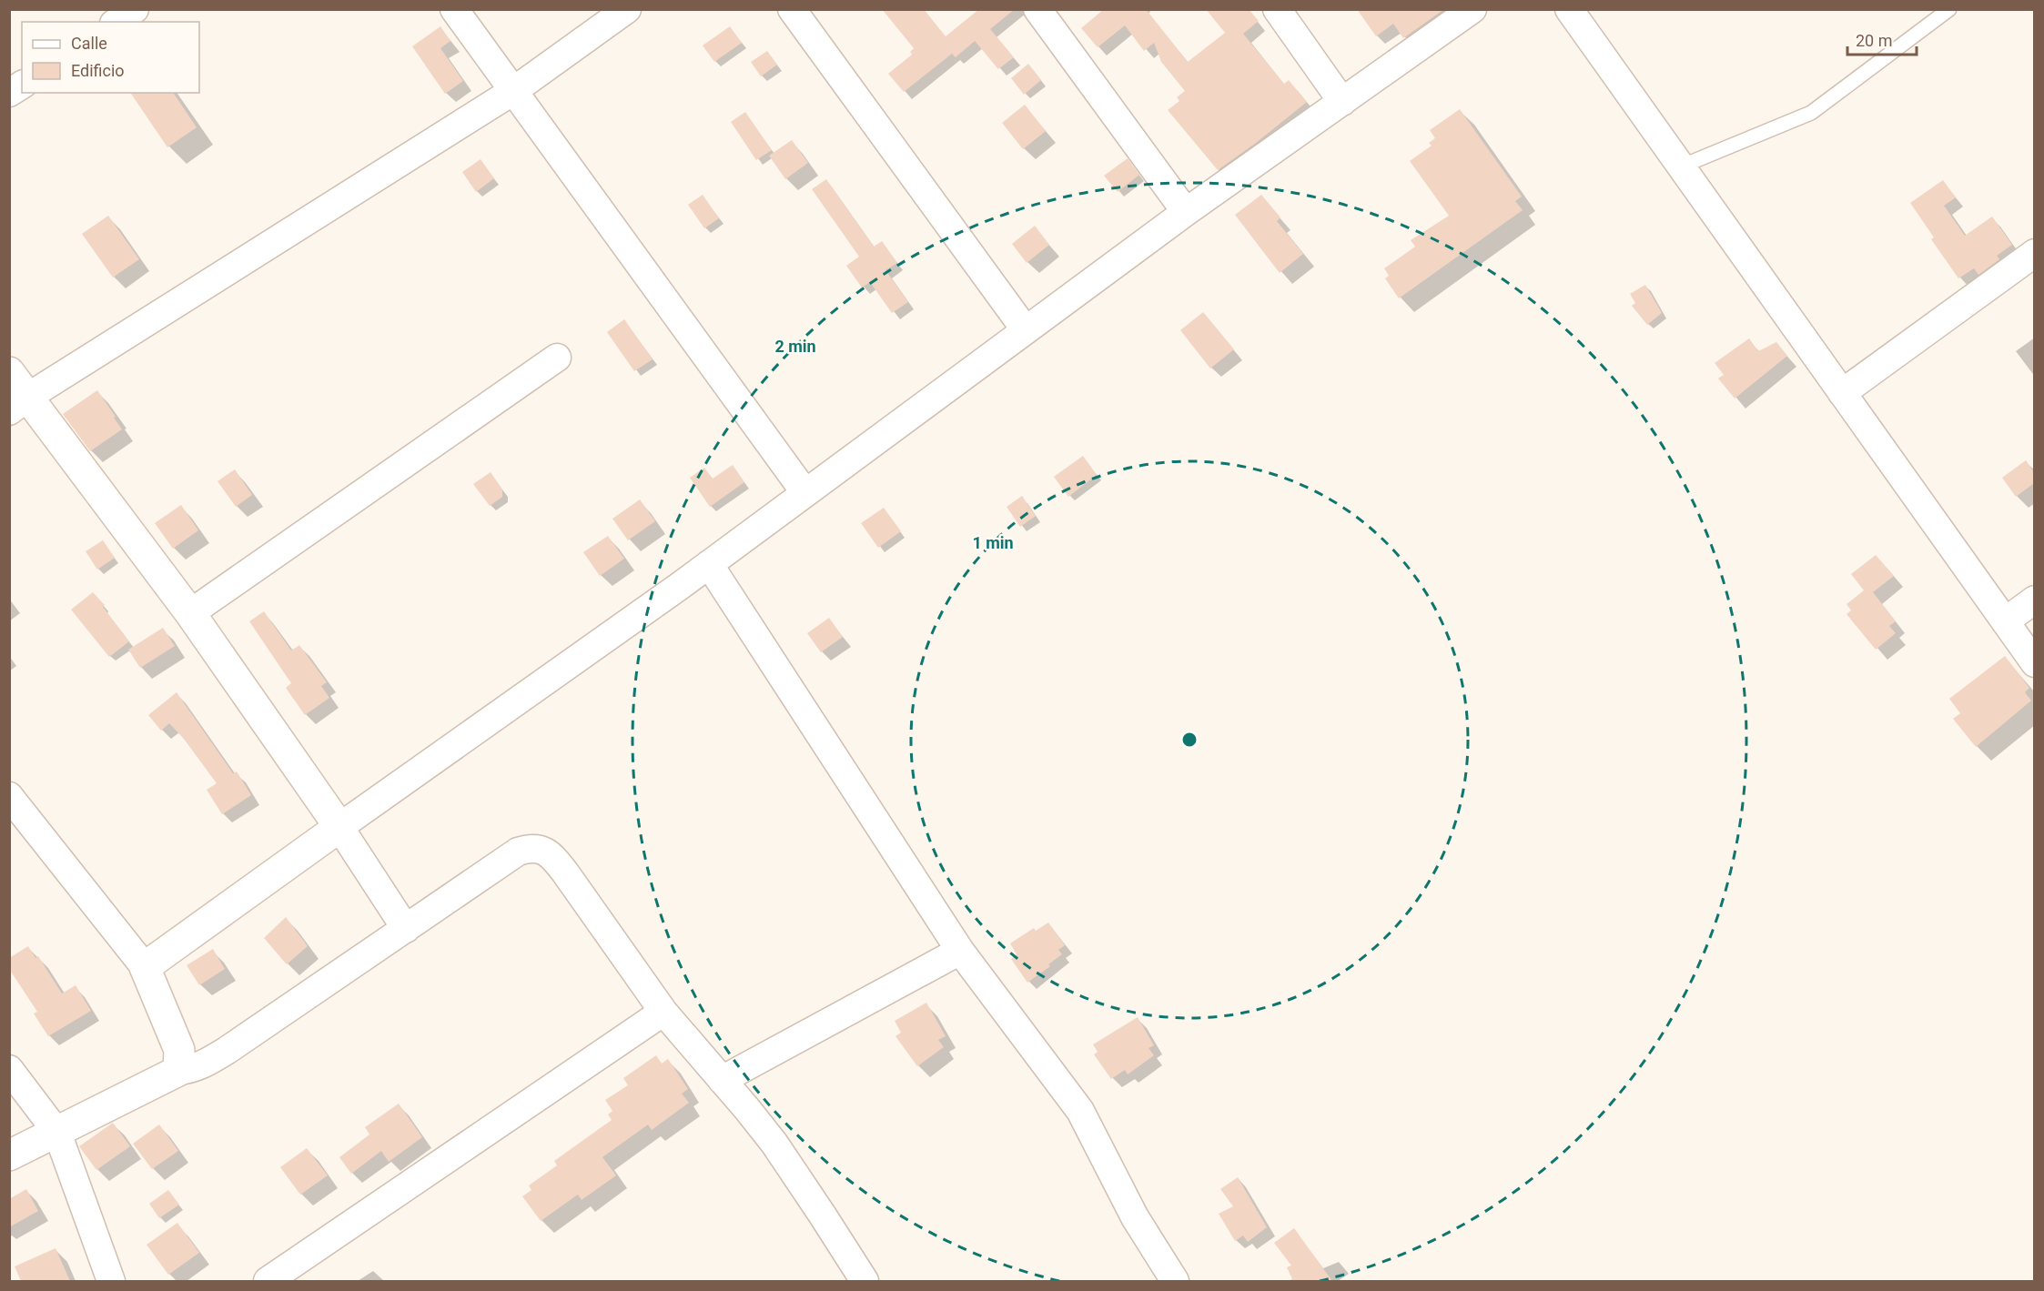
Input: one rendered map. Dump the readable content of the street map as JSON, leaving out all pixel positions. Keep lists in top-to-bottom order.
{
  "legend": ["Calle", "Edificio"],
  "scale_bar": "20 m",
  "rings": ["2 min", "1 min"]
}
